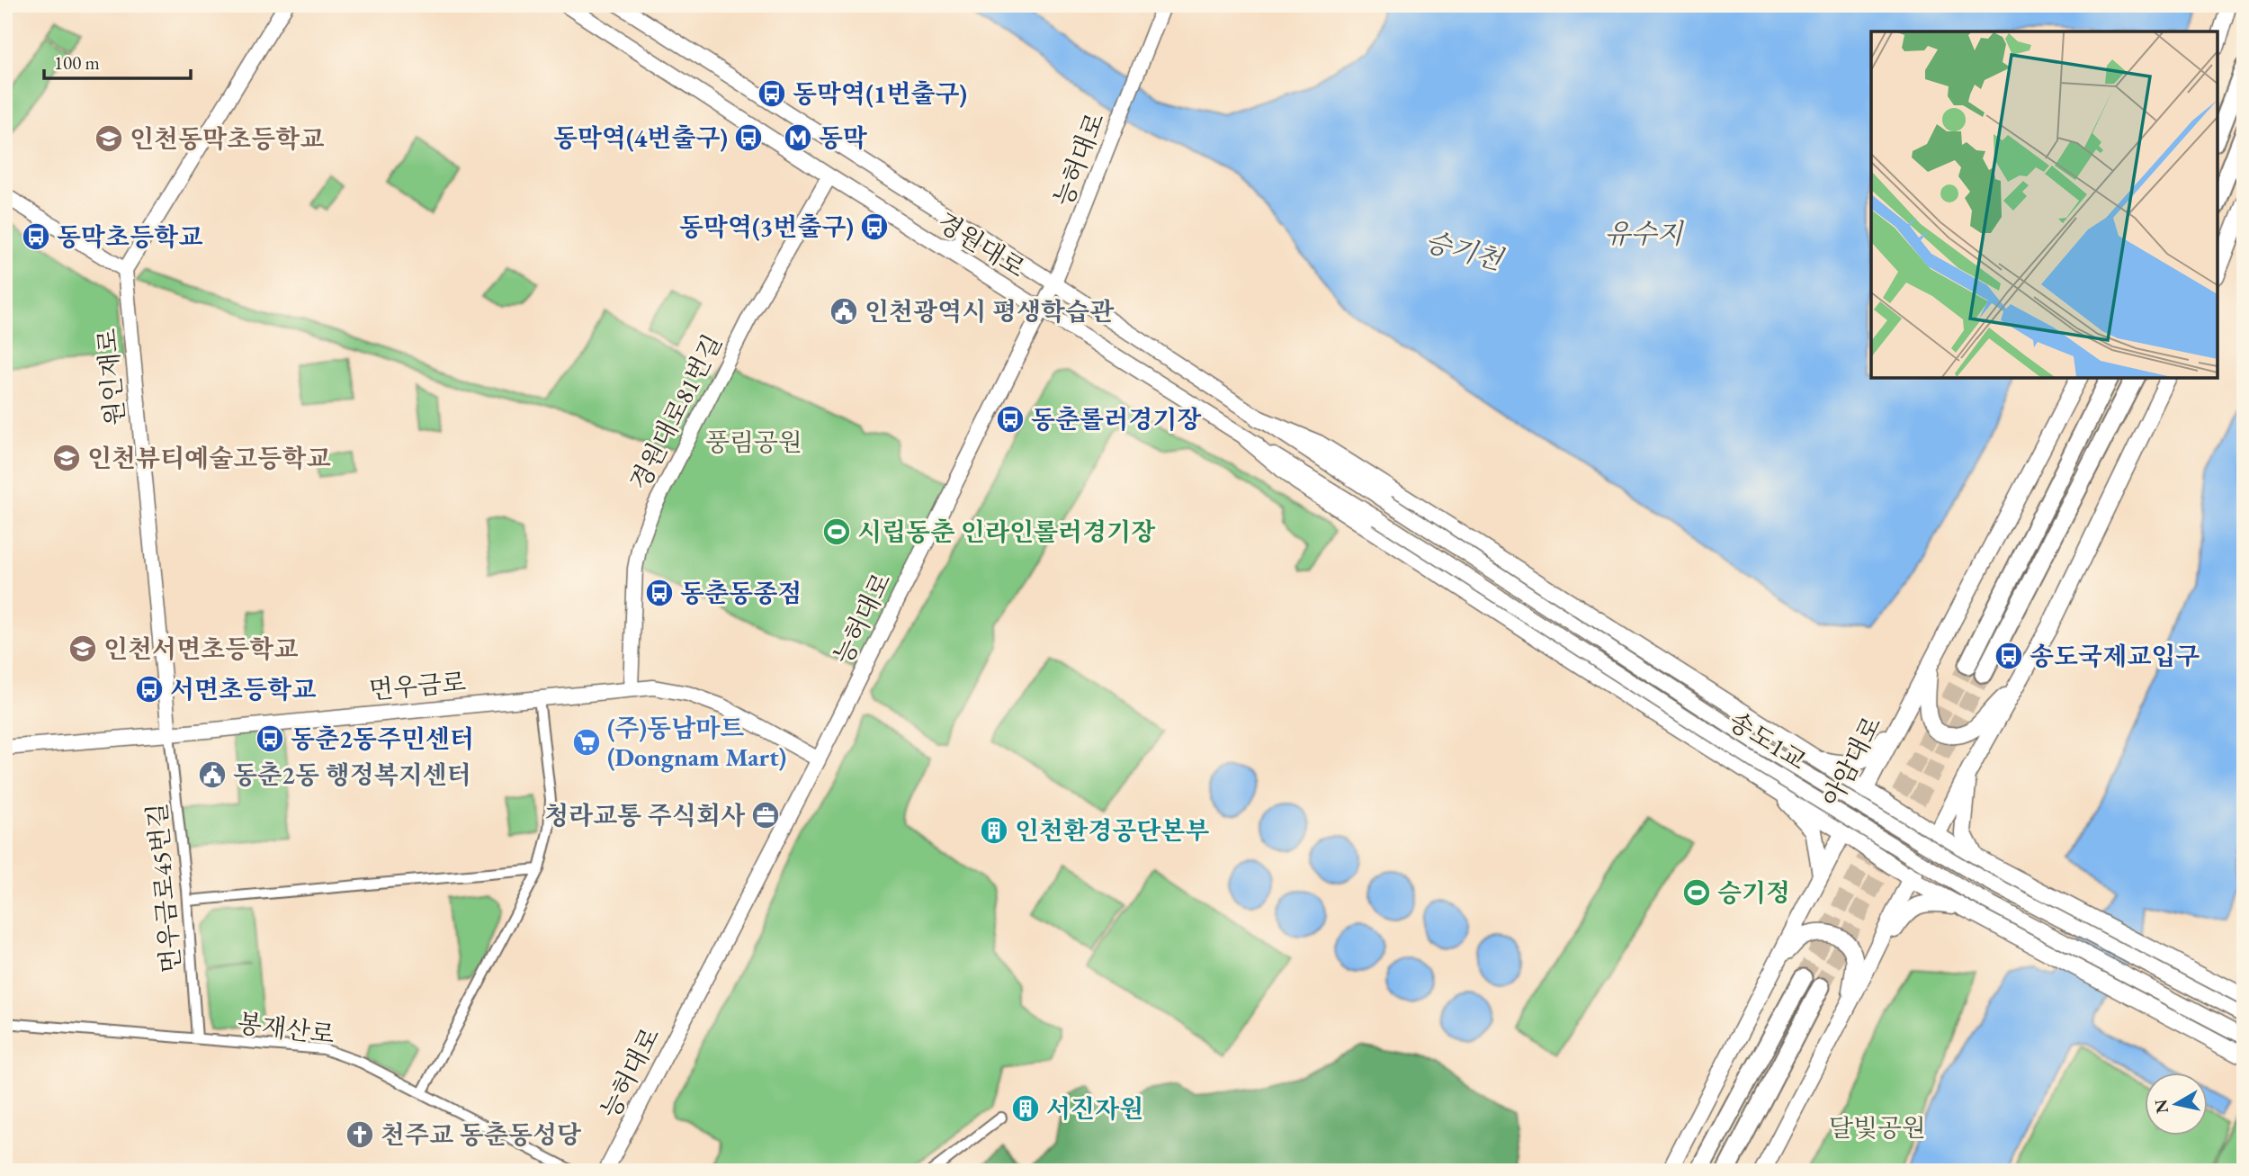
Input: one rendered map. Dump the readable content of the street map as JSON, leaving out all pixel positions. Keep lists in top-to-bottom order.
{
  "streets": {
    "main road": [
      "능허대로",
      "경원대로",
      "원인재로",
      "경원대로81번길",
      "먼우금로",
      "송도1교",
      "아암대로"
    ],
    "street": ["먼우금로45번길", "봉재산로"]
  },
  "crossings": [
    ["능허대로", "경원대로"],
    ["능허대로", "먼우금로"],
    ["경원대로", "경원대로81번길"],
    ["경원대로", "송도1교"],
    ["원인재로", "먼우금로"],
    ["원인재로", "먼우금로45번길"],
    ["경원대로81번길", "먼우금로"],
    ["먼우금로", "먼우금로45번길"],
    ["먼우금로45번길", "봉재산로"]
  ],
  "water": ["유수지", "승기천"],
  "parks": ["풍림공원", "달빛공원"],
  "places": {
    "bus stop": [
      "동막역(1번출구)",
      "동막역(4번출구)",
      "동막역(3번출구)",
      "동막초등학교",
      "동춘롤러경기장",
      "동춘동종점",
      "송도국제교입구",
      "서면초등학교",
      "동춘2동주민센터"
    ],
    "metro station": ["동막"],
    "school or university": ["인천동막초등학교", "인천뷰티예술고등학교", "인천서면초등학교"],
    "public building": ["인천광역시 평생학습관", "동춘2동 행정복지센터"],
    "sports": ["시립동춘 인라인롤러경기장", "승기정"],
    "supermarket": ["(주)동남마트 (Dongnam Mart)"],
    "office": ["청라교통 주식회사"],
    "building": ["인천환경공단본부", "서진자원"],
    "church": ["천주교 동춘동성당"]
  },
  "scale_bar": "100 m",
  "north": "left"
}
